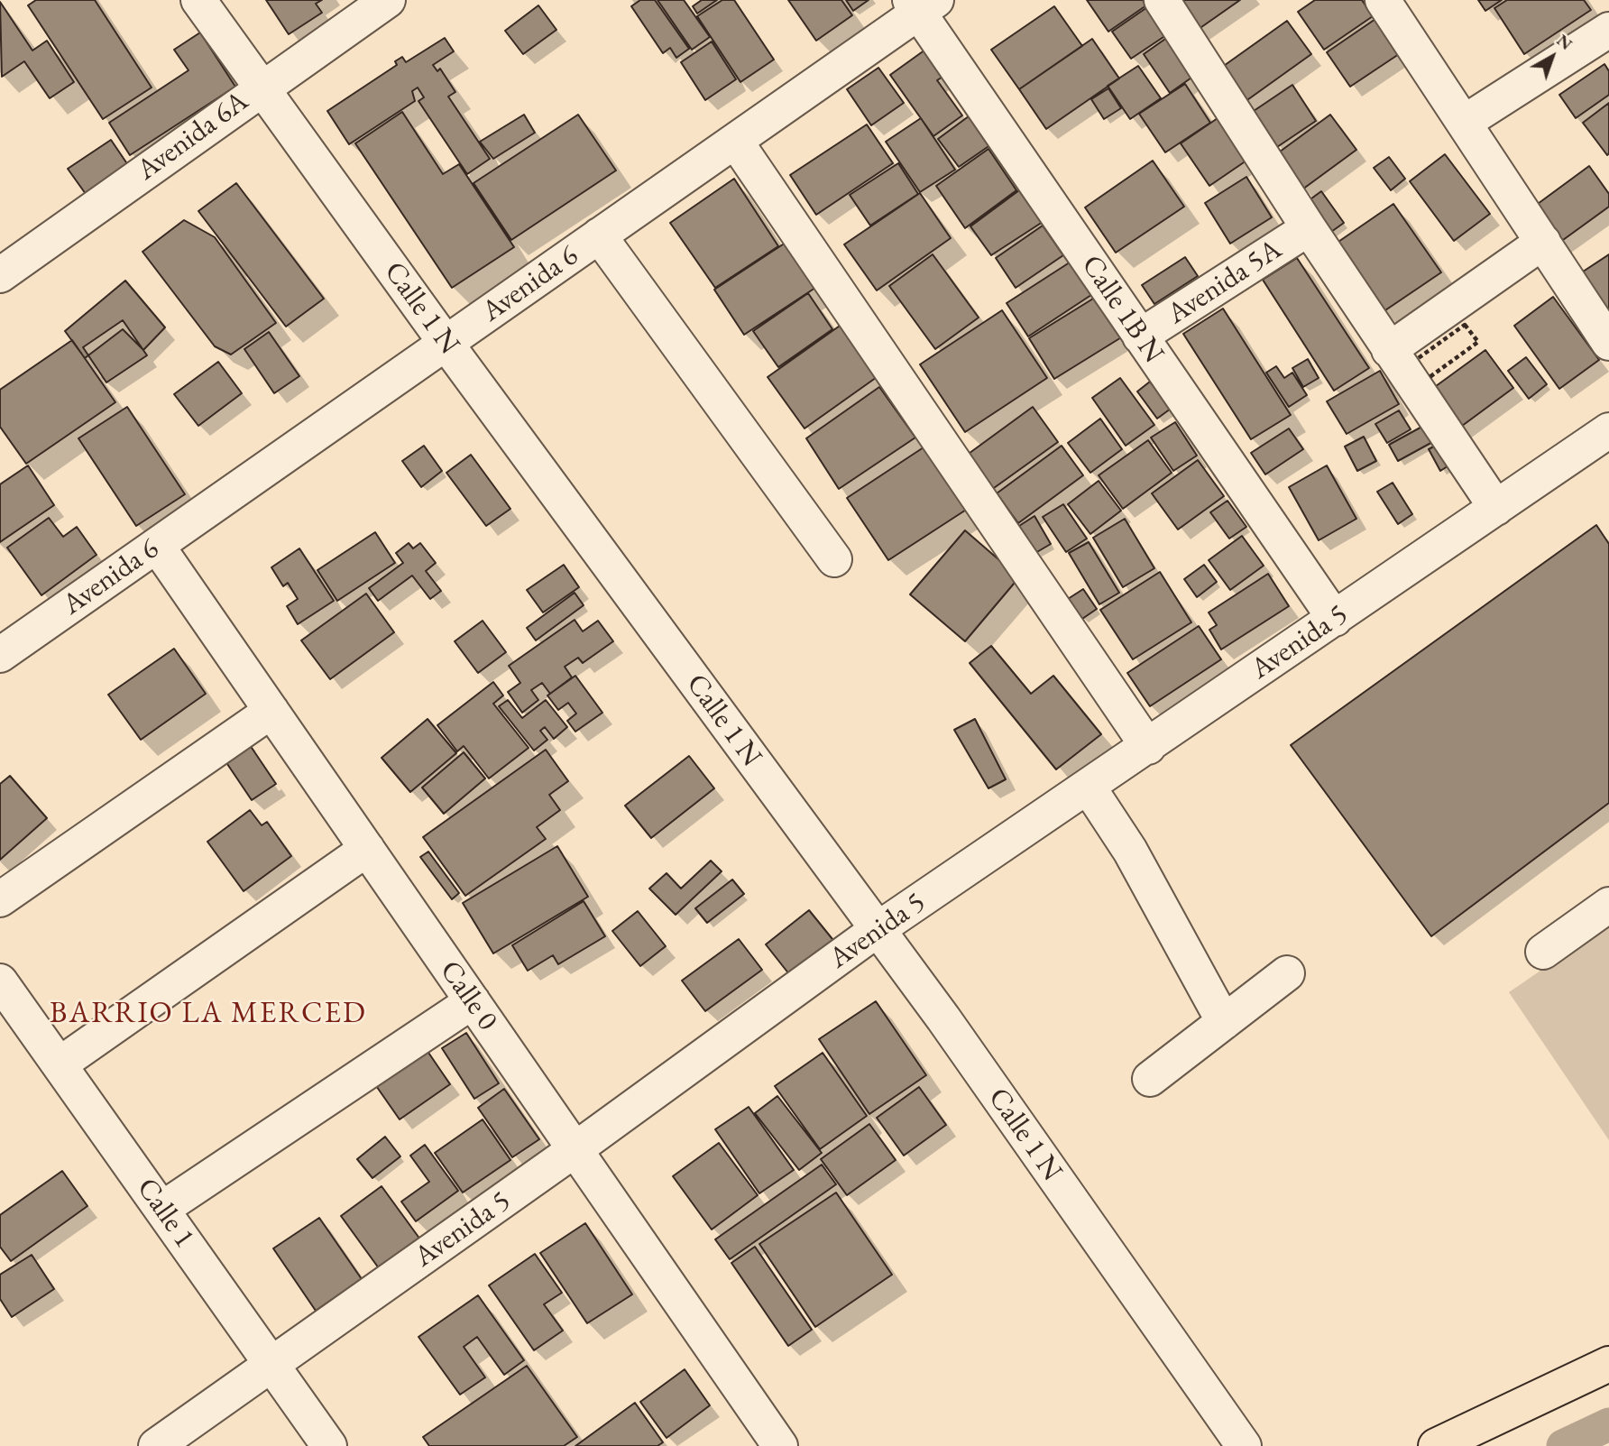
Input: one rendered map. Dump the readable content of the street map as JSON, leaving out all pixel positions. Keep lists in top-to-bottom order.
{
  "streets": {
    "street": [
      "Avenida 6A",
      "Avenida 5A",
      "Avenida 6",
      "Calle 1 N",
      "Calle 1B N",
      "Avenida 5",
      "Calle 0",
      "Calle 1"
    ]
  },
  "crossings": [
    ["Avenida 6A", "Calle 1 N"],
    ["Avenida 5A", "Calle 1B N"],
    ["Avenida 6", "Calle 1 N"],
    ["Avenida 6", "Calle 1B N"],
    ["Avenida 6", "Calle 0"],
    ["Calle 1 N", "Avenida 5"],
    ["Calle 1B N", "Avenida 5"],
    ["Avenida 5", "Calle 0"],
    ["Avenida 5", "Calle 1"]
  ],
  "districts": ["BARRIO LA MERCED"],
  "north": "top right"
}
